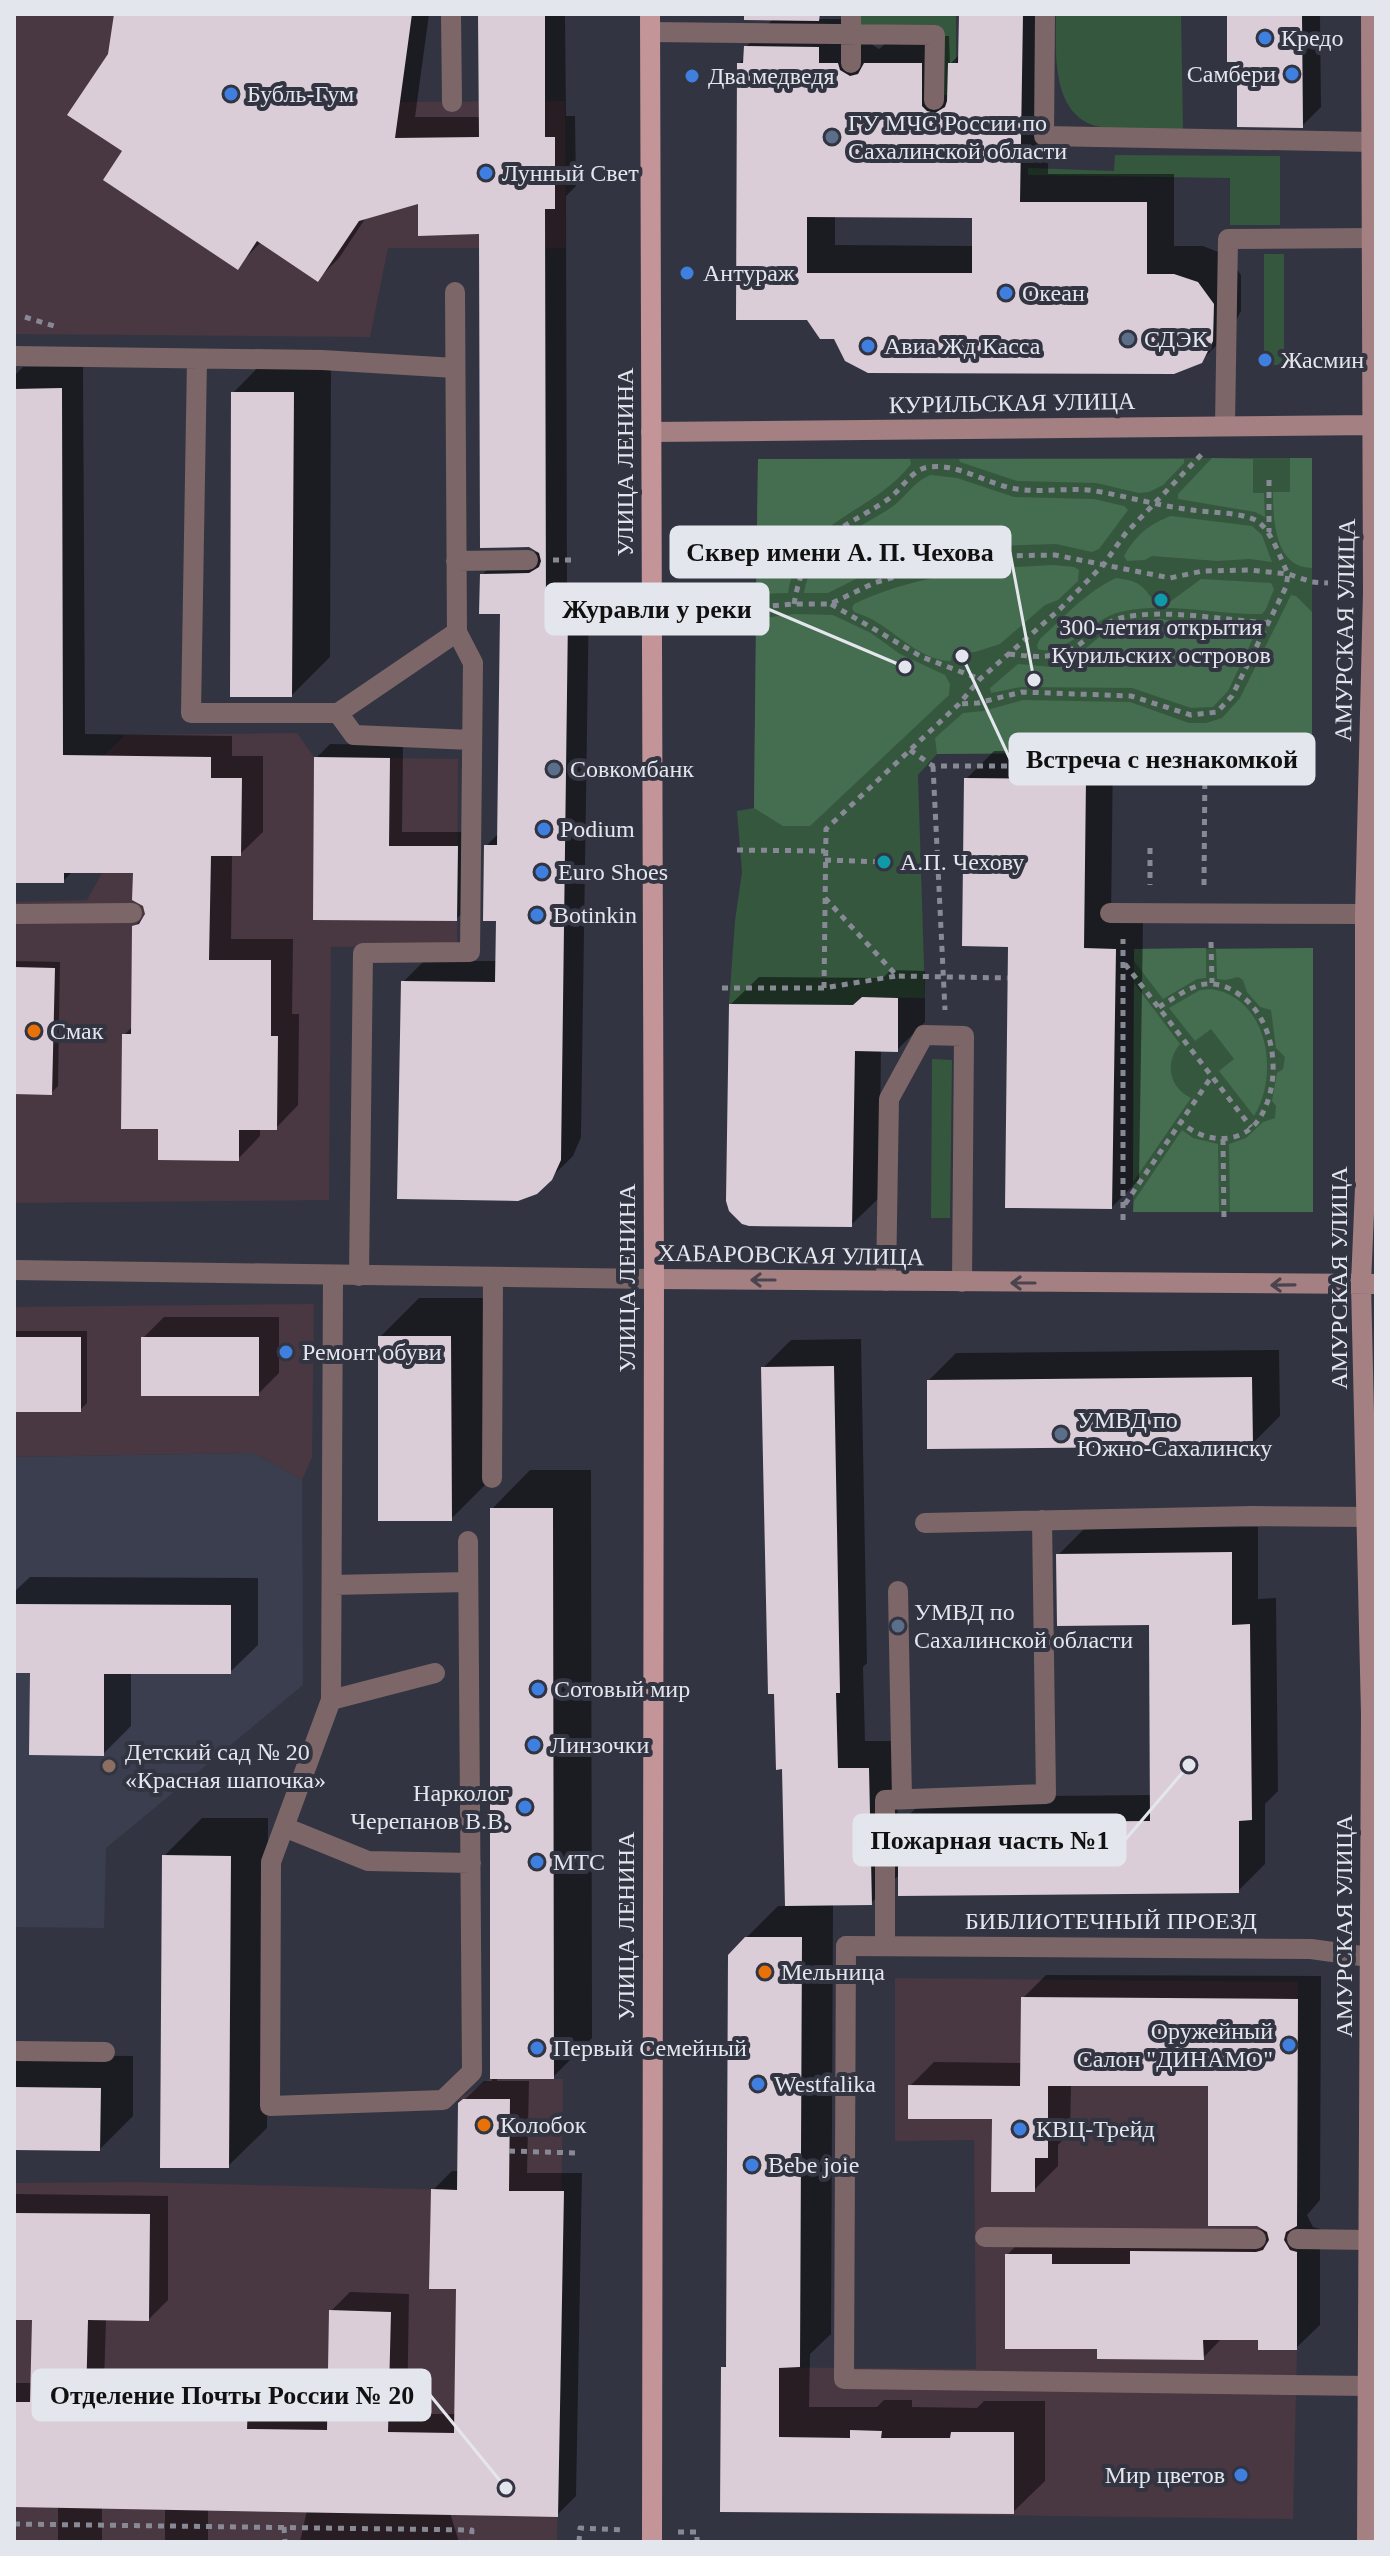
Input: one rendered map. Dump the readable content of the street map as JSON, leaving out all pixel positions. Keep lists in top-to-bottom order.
{
  "streets": {
    "main road": ["УЛИЦА ЛЕНИНА"],
    "street": [
      "КУРИЛЬСКАЯ УЛИЦА",
      "АМУРСКАЯ УЛИЦА",
      "ХАБАРОВСКАЯ УЛИЦА",
      "БИБЛИОТЕЧНЫЙ ПРОЕЗД"
    ]
  },
  "crossings": [
    ["КУРИЛЬСКАЯ УЛИЦА", "УЛИЦА ЛЕНИНА"],
    ["КУРИЛЬСКАЯ УЛИЦА", "АМУРСКАЯ УЛИЦА"],
    ["УЛИЦА ЛЕНИНА", "ХАБАРОВСКАЯ УЛИЦА"],
    ["АМУРСКАЯ УЛИЦА", "ХАБАРОВСКАЯ УЛИЦА"],
    ["АМУРСКАЯ УЛИЦА", "БИБЛИОТЕЧНЫЙ ПРОЕЗД"]
  ],
  "one_way": ["ХАБАРОВСКАЯ УЛИЦА"],
  "places": [
    "Кредо",
    "Самбери",
    "Два медведя",
    "Бубль-Гум",
    "ГУ МЧС России по Сахалинской области",
    "Лунный Свет",
    "Антураж",
    "Океан",
    "СДЭК",
    "Авиа Жд Касса",
    "Жасмин",
    "300-летия открытия Курильских островов",
    "Встреча с незнакомкой",
    "Журавли у реки",
    "Сквер имени А. П. Чехова",
    "Совкомбанк",
    "Podium",
    "А.П. Чехову",
    "Euro Shoes",
    "Botinkin",
    "Смак",
    "Ремонт обуви",
    "УМВД по Южно-Сахалинску",
    "УМВД по Сахалинской области",
    "Сотовый мир",
    "Линзочки",
    "Пожарная часть №1",
    "Детский сад № 20 «Красная шапочка»",
    "Нарколог Черепанов В.В.",
    "МТС",
    "Мельница",
    "Оружейный Салон \"ДИНАМО\"",
    "Первый Семейный",
    "Westfalika",
    "Колобок",
    "КВЦ-Трейд",
    "Bebe joie",
    "Мир цветов",
    "Отделение Почты России № 20"
  ]
}
